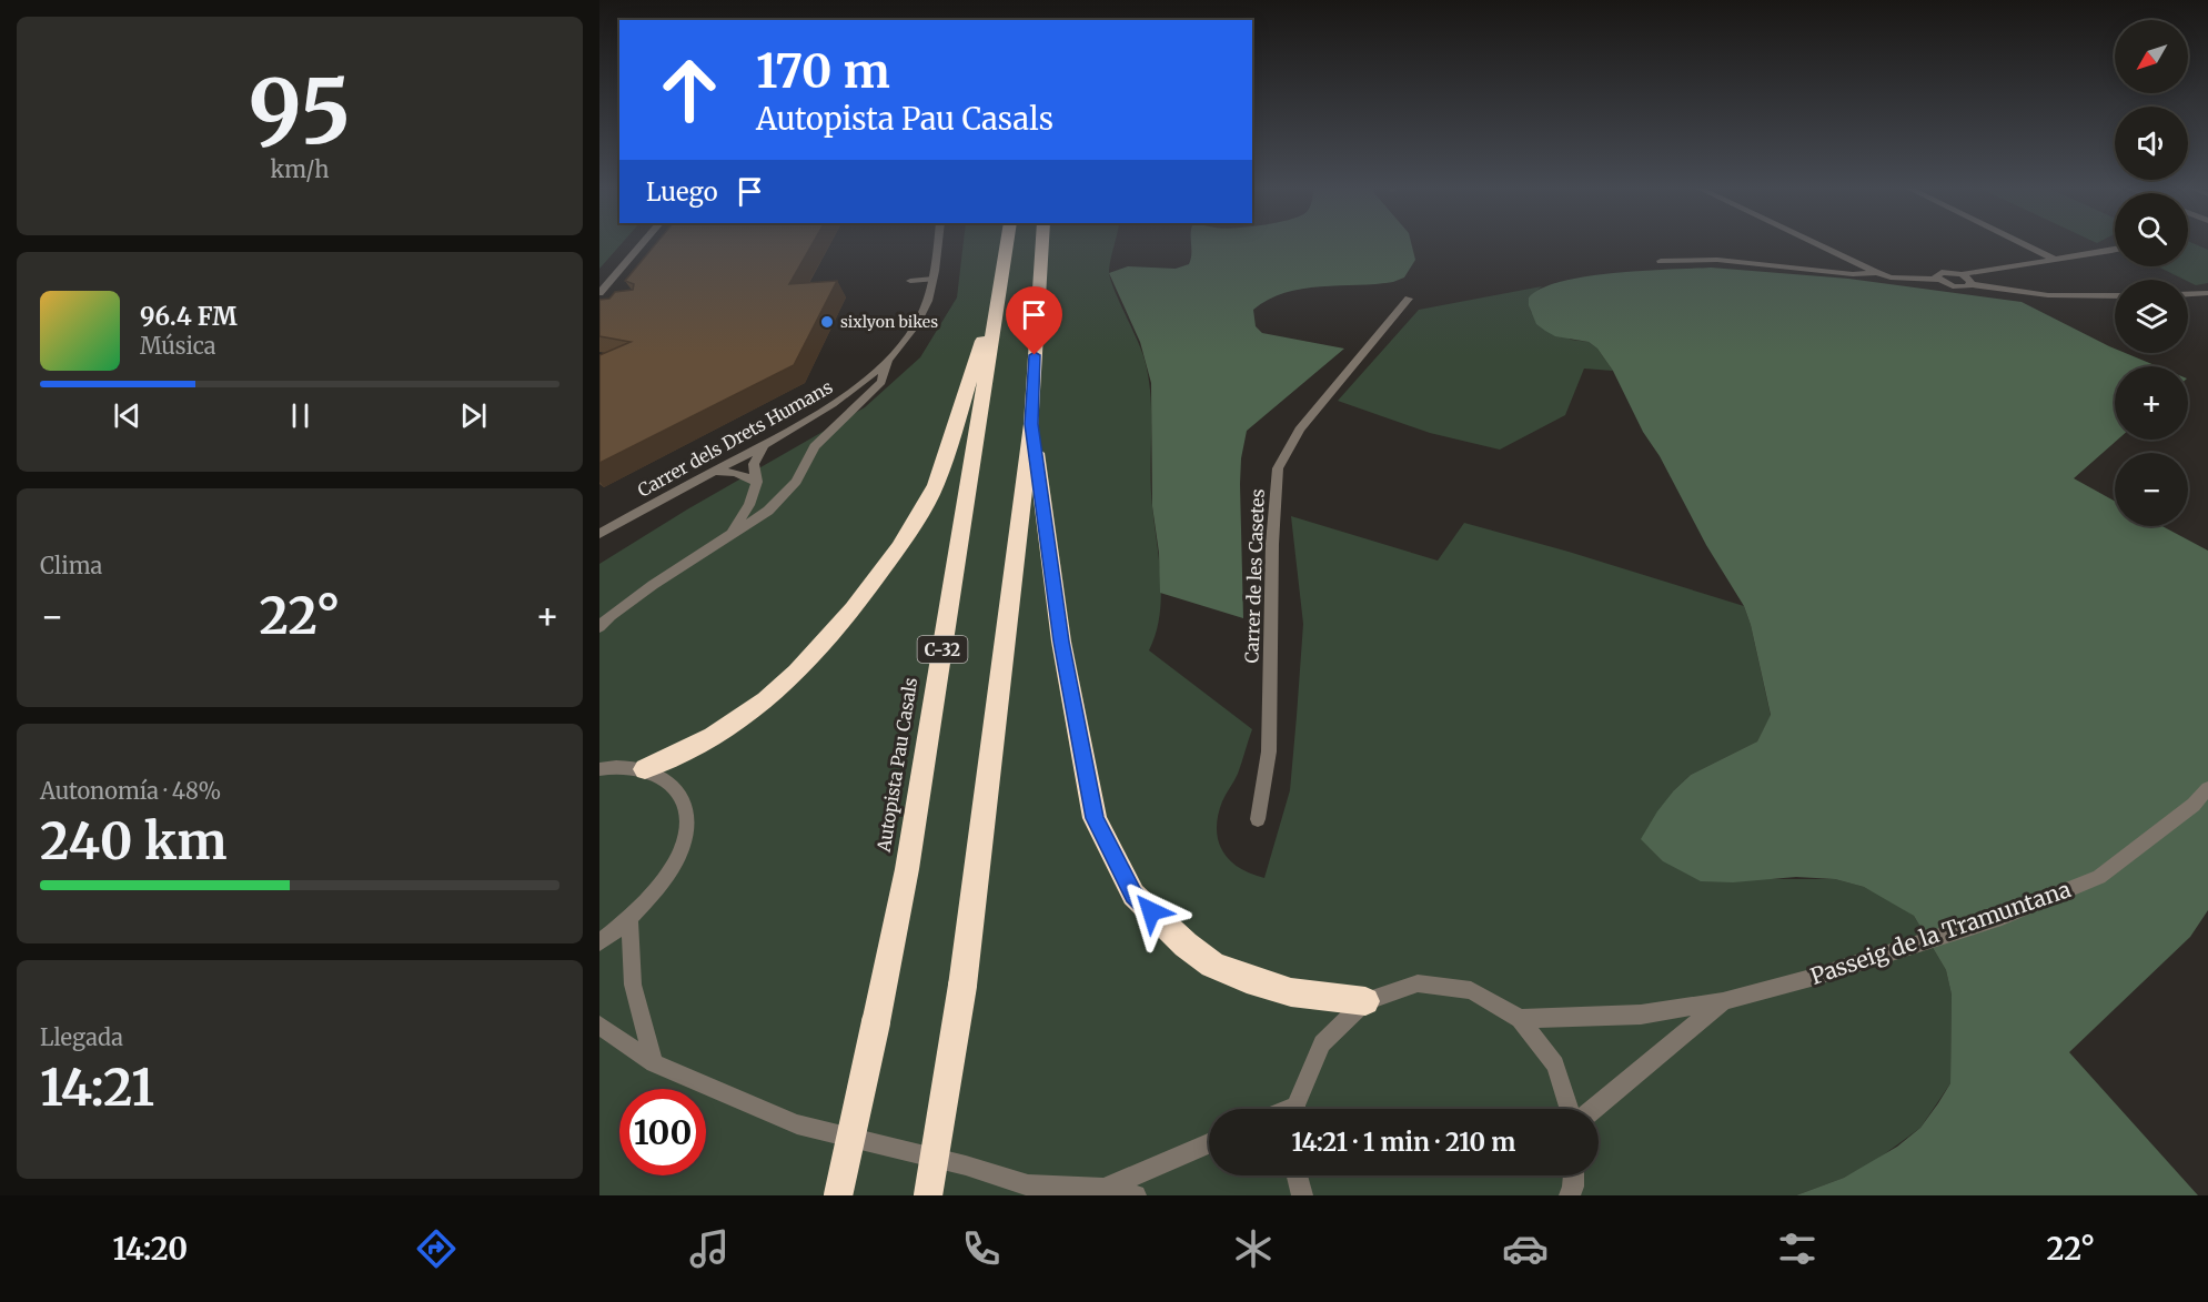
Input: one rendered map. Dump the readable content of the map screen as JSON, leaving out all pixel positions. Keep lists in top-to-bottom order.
{
  "streets": {
    "highway": ["C-32", "Autopista Pau Casals"],
    "street": ["Carrer dels Drets Humans", "Carrer de les Casetes", "Passeig de la Tramuntana"]
  },
  "places": ["sixlyon bikes"],
  "north": "bottom left",
  "page": {
    "tile": [
      ["95", "km/h"],
      "Clima",
      ["Autonomía · 48%", "240 km"],
      ["Llegada", "14:21"]
    ],
    "map_buttons": ["+", "−"],
    "turn": ["170 m", "Autopista Pau Casals"],
    "then": "Luego",
    "song": ["96.4 FM", "Música"],
    "heat": ["−", "22°", "+"],
    "limit": "100",
    "trip": "14:21 · 1 min · 210 m",
    "tabs": ["14:20", "22°"]
  }
}
